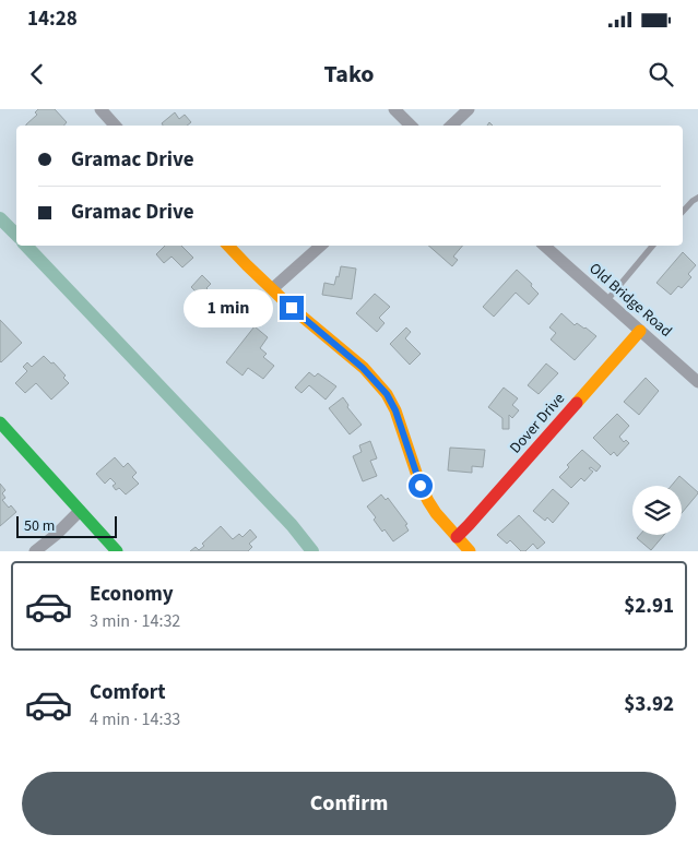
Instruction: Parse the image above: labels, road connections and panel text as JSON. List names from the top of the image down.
{
  "streets": {
    "street": ["Old Bridge Road", "Dover Drive"]
  },
  "crossings": [
    ["Old Bridge Road", "Dover Drive"]
  ],
  "scale_bar": "50 m",
  "page": {
    "status": "14:28",
    "header": "Tako",
    "banner": ["Gramac Drive", "Gramac Drive"],
    "bubble": "1 min",
    "scale": "50 m",
    "list": [
      {
        "name": "Economy",
        "note": "3 min · 14:32",
        "value": "$2.91"
      },
      {
        "name": "Comfort",
        "note": "4 min · 14:33",
        "value": "$3.92"
      }
    ],
    "buttons": "Confirm"
  }
}
